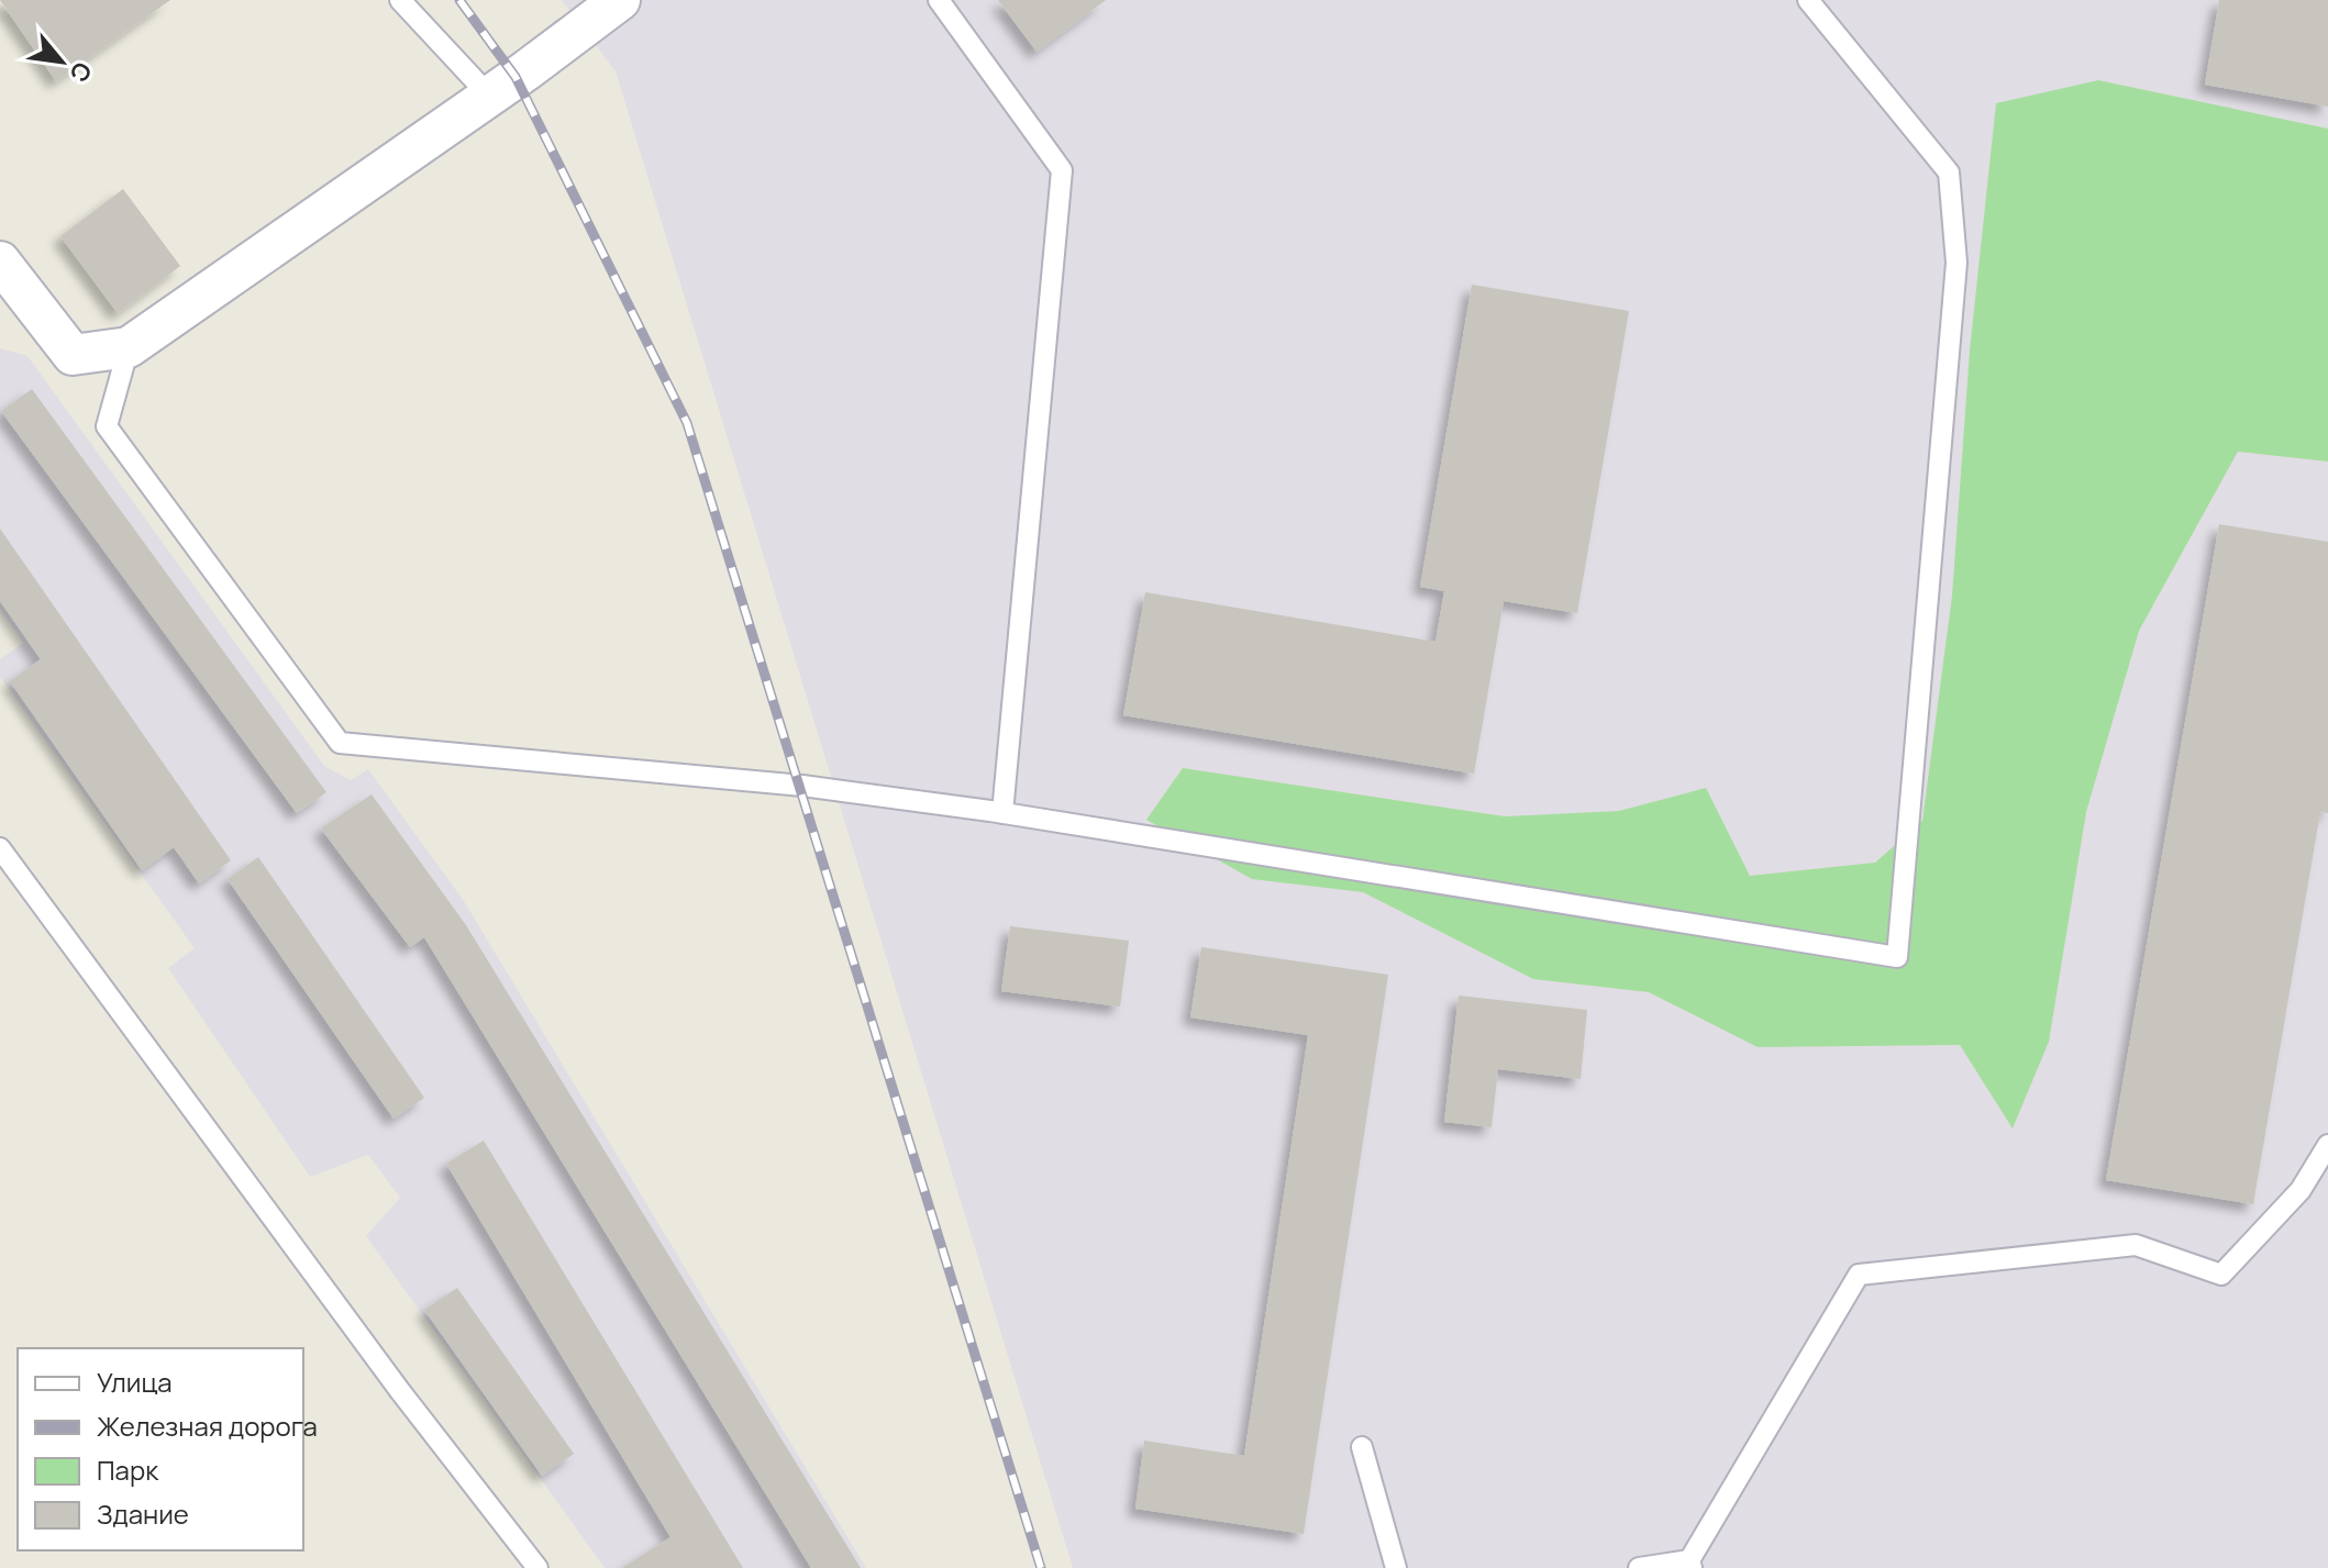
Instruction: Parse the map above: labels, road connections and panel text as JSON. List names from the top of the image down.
{
  "legend": [
    "Улица",
    "Железная дорога",
    "Парк",
    "Здание"
  ],
  "north": "bottom right"
}
